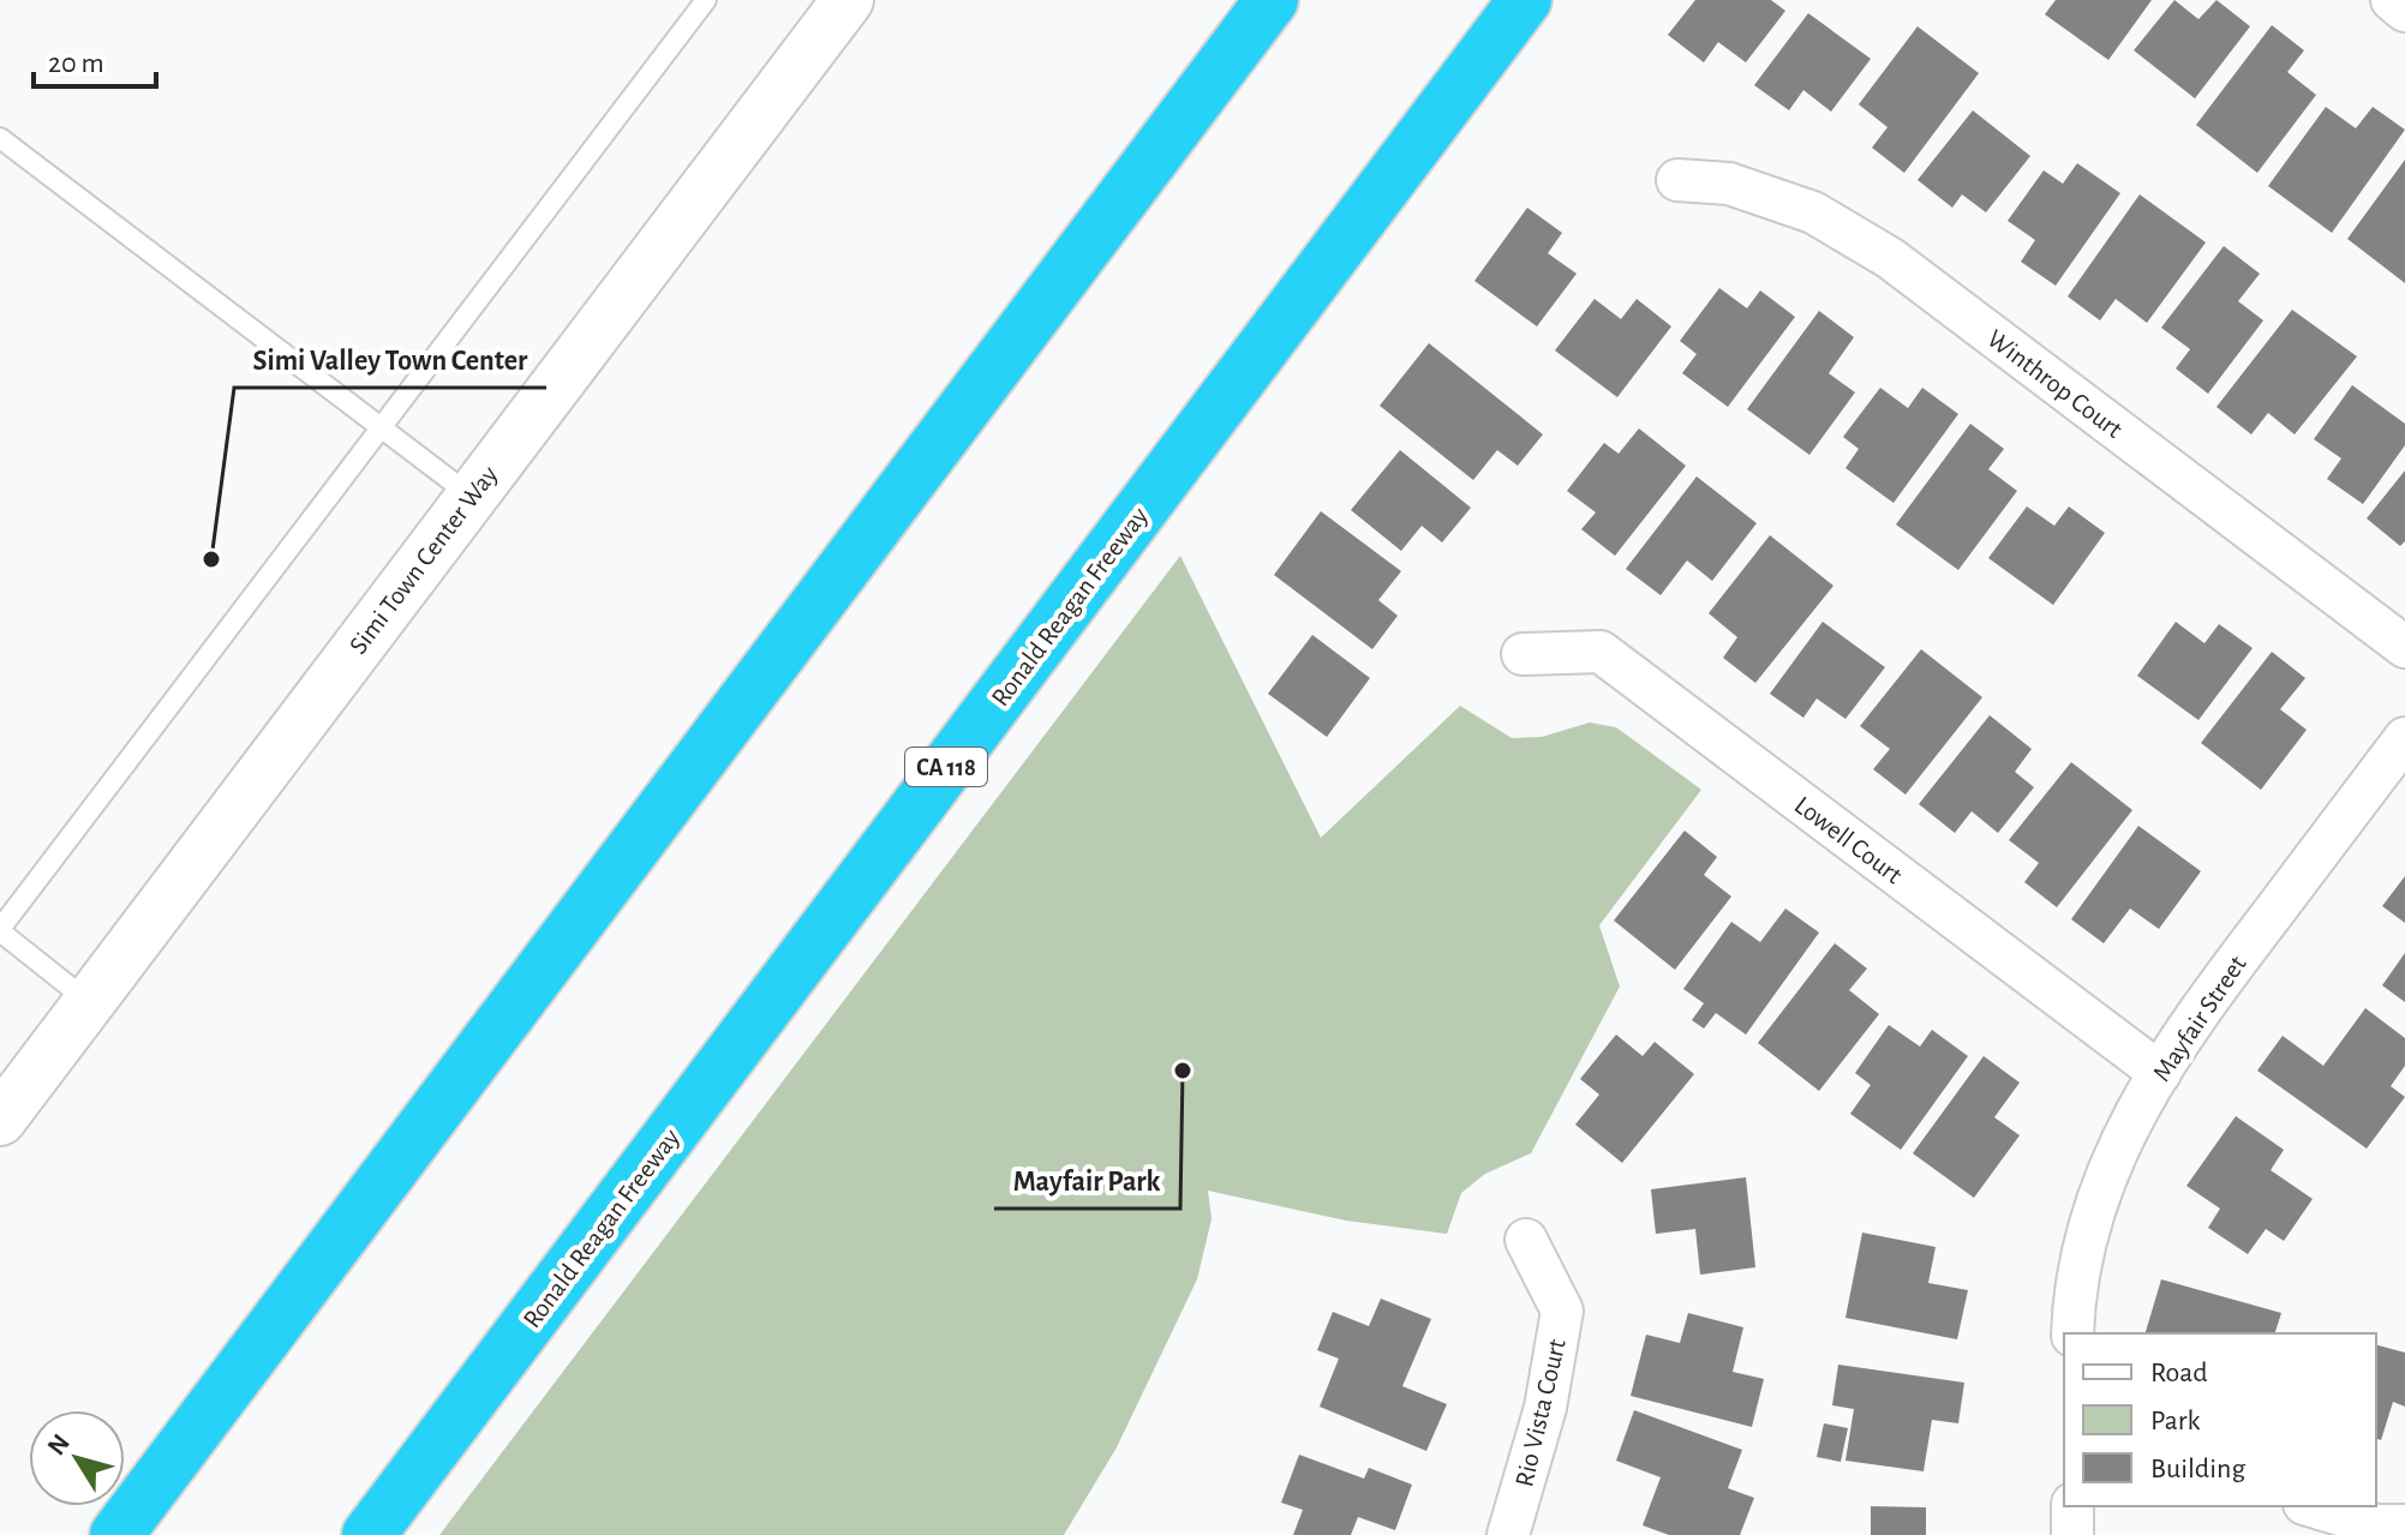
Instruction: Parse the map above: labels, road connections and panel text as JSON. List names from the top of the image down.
{
  "streets": {
    "highway": ["Ronald Reagan Freeway", "CA 118"],
    "street": [
      "Winthrop Court",
      "Simi Town Center Way",
      "Lowell Court",
      "Mayfair Street",
      "Rio Vista Court"
    ]
  },
  "crossings": [
    ["Lowell Court", "Mayfair Street"]
  ],
  "places": ["Simi Valley Town Center", "Mayfair Park"],
  "legend": ["Road", "Park", "Building"],
  "scale_bar": "20 m",
  "north": "top left"
}
